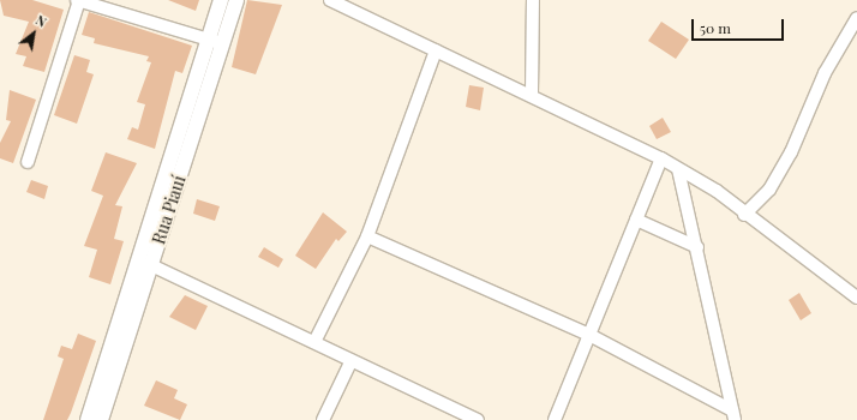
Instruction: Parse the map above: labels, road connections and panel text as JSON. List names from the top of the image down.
{
  "streets": {
    "main road": ["Rua Piauí"]
  },
  "scale_bar": "50 m",
  "north": "top right"
}
